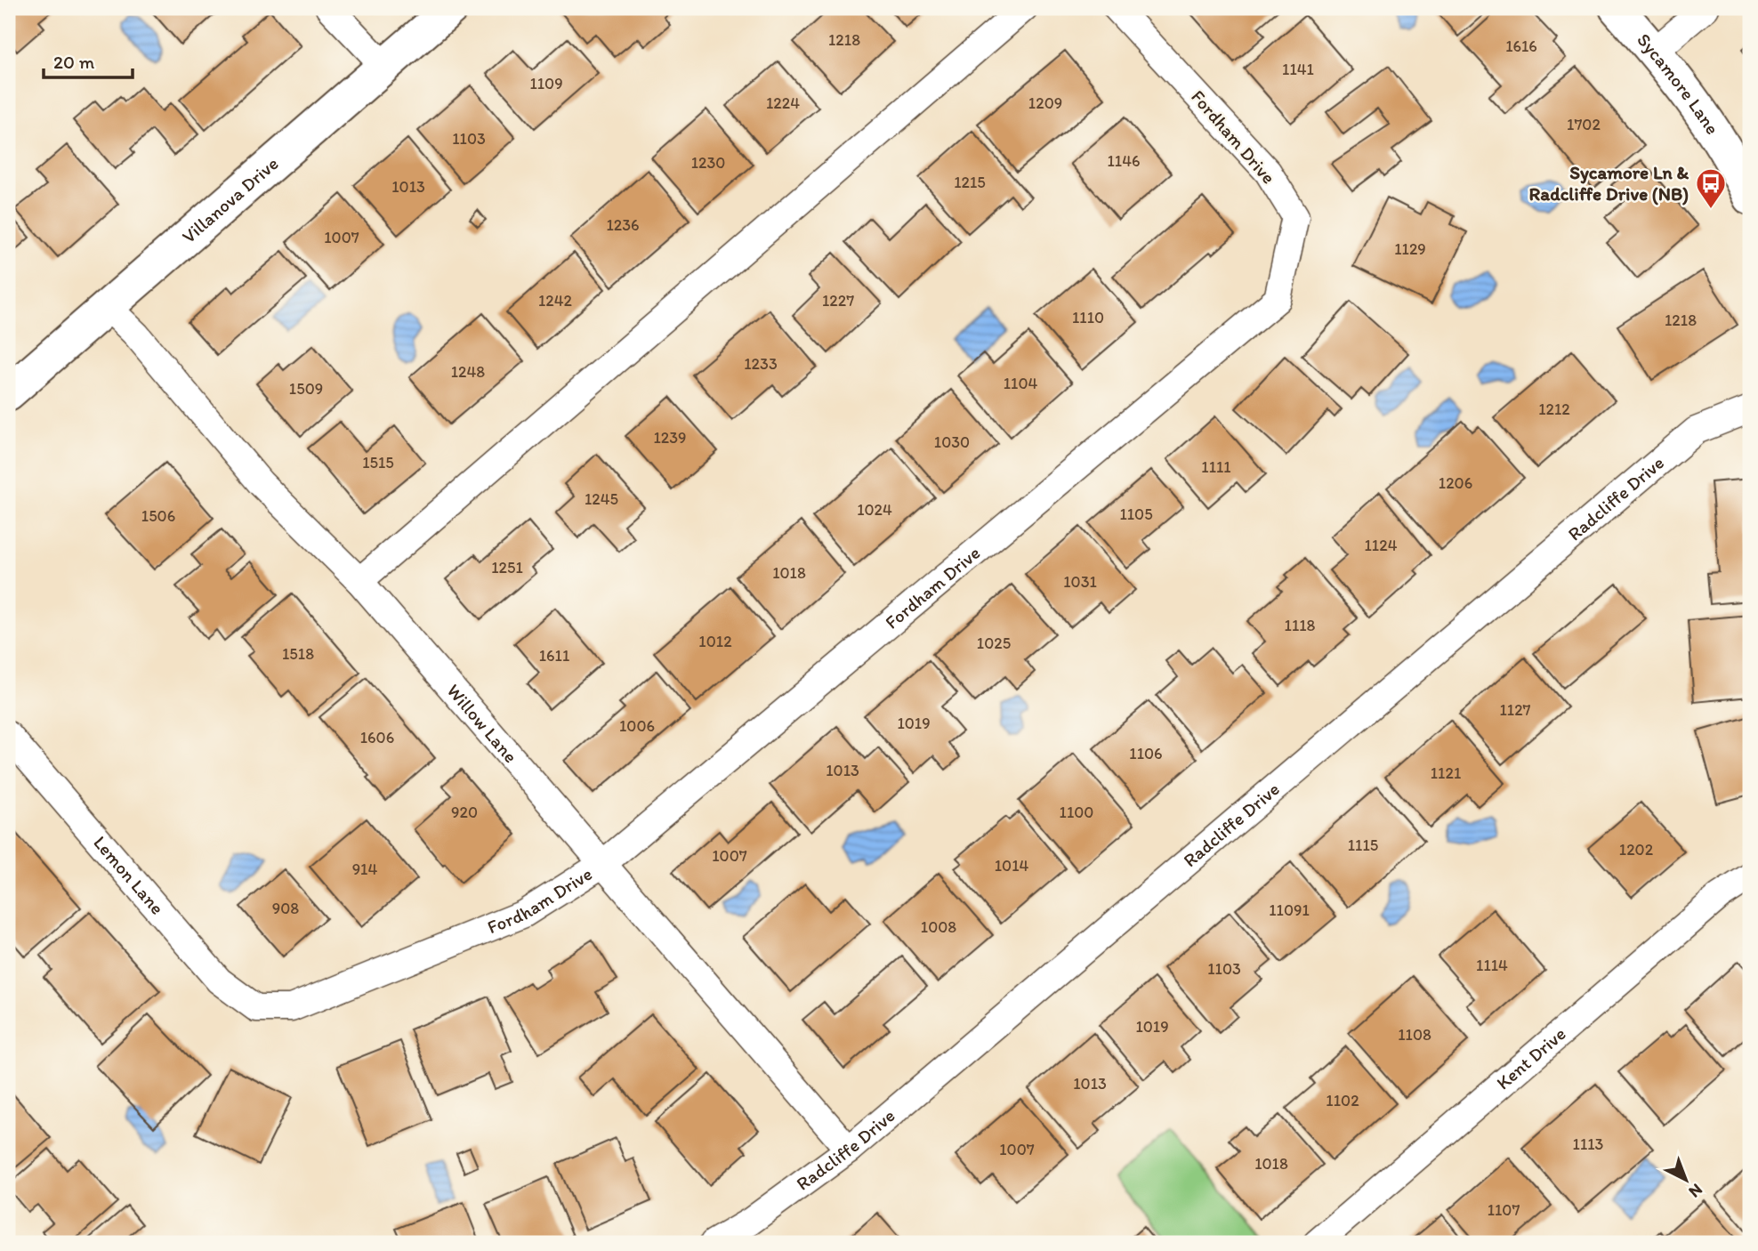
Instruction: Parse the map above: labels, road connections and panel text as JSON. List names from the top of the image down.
{
  "streets": {
    "street": [
      "Sycamore Lane",
      "Fordham Drive",
      "Villanova Drive",
      "Radcliffe Drive",
      "Willow Lane",
      "Lemon Lane",
      "Kent Drive"
    ]
  },
  "crossings": [
    ["Fordham Drive", "Willow Lane"],
    ["Fordham Drive", "Lemon Lane"],
    ["Villanova Drive", "Willow Lane"],
    ["Radcliffe Drive", "Willow Lane"]
  ],
  "places": {
    "bus stop": ["Sycamore Ln & Radcliffe Drive (NB)"]
  },
  "house_numbers": [
    "1218",
    "1616",
    "1141",
    "1109",
    "1224",
    "1209",
    "1702",
    "1103",
    "1146",
    "1230",
    "1215",
    "1013",
    "1236",
    "1007",
    "1129",
    "1242",
    "1227",
    "1110",
    "1218",
    "1233",
    "1248",
    "1104",
    "1509",
    "1212",
    "1239",
    "1030",
    "1515",
    "1111",
    "1206",
    "1245",
    "1024",
    "1105",
    "1506",
    "1124",
    "1251",
    "1018",
    "1031",
    "1118",
    "1012",
    "1025",
    "1518",
    "1611",
    "1127",
    "1019",
    "1006",
    "1606",
    "1106",
    "1013",
    "1121",
    "920",
    "1100",
    "1115",
    "1202",
    "1007",
    "1014",
    "914",
    "908",
    "11091",
    "1008",
    "1114",
    "1103",
    "1019",
    "1108",
    "1013",
    "1102",
    "1113",
    "1007",
    "1018",
    "1107"
  ],
  "scale_bar": "20 m",
  "north": "bottom right"
}
